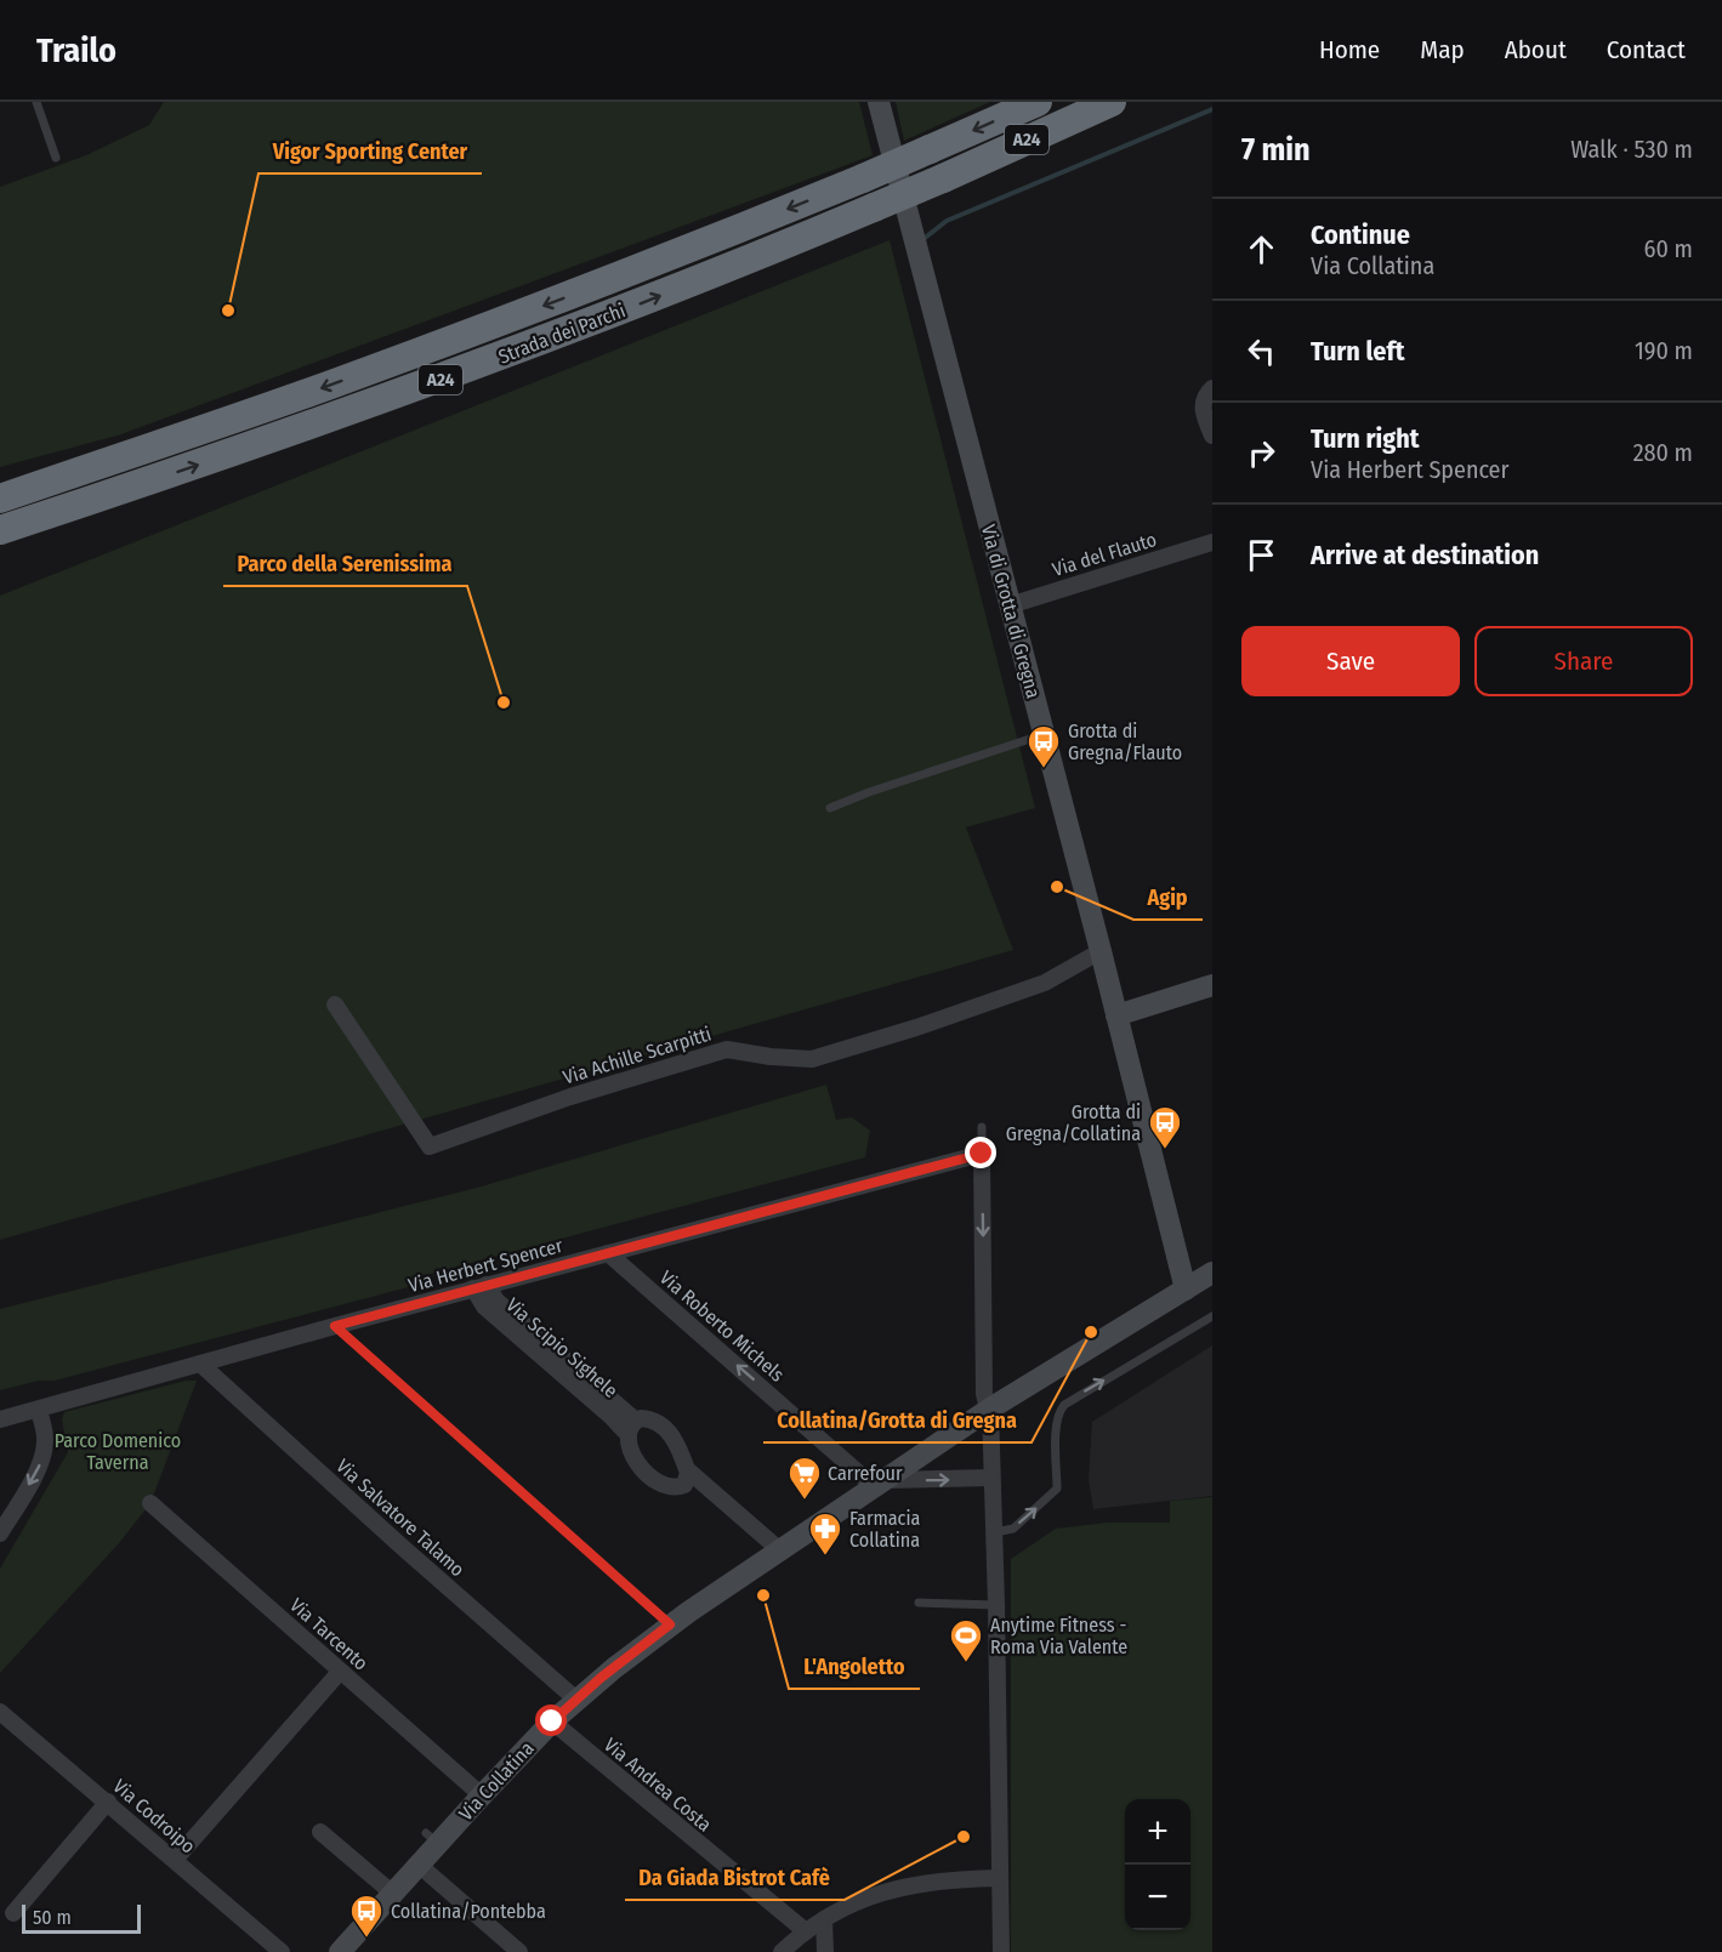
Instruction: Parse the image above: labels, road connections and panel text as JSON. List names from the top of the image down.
{
  "streets": {
    "highway": ["A24", "Strada dei Parchi"],
    "street": [
      "Via del Flauto",
      "Via di Grotta di Gregna",
      "Via Achille Scarpitti",
      "Via Herbert Spencer",
      "Via Roberto Michels",
      "Via Scipio Sighele",
      "Via Salvatore Talamo",
      "Via Tarcento",
      "Via Collatina",
      "Via Andrea Costa",
      "Via Codroipo"
    ]
  },
  "crossings": [
    ["Via del Flauto", "Via di Grotta di Gregna"],
    ["Via di Grotta di Gregna", "Via Achille Scarpitti"],
    ["Via di Grotta di Gregna", "Via Collatina"],
    ["Via Herbert Spencer", "Via Roberto Michels"],
    ["Via Herbert Spencer", "Via Scipio Sighele"],
    ["Via Herbert Spencer", "Via Salvatore Talamo"],
    ["Via Roberto Michels", "Via Collatina"],
    ["Via Scipio Sighele", "Via Collatina"],
    ["Via Salvatore Talamo", "Via Collatina"],
    ["Via Tarcento", "Via Collatina"],
    ["Via Collatina", "Via Andrea Costa"]
  ],
  "one_way": ["Via Roberto Michels"],
  "parks": ["Parco Domenico Taverna"],
  "places": {
    "other": [
      "Vigor Sporting Center",
      "Parco della Serenissima",
      "Agip",
      "Collatina/Grotta di Gregna",
      "L'Angoletto",
      "Da Giada Bistrot Cafè"
    ],
    "bus stop": ["Grotta di Gregna/Flauto", "Grotta di Gregna/Collatina", "Collatina/Pontebba"],
    "supermarket": ["Carrefour"],
    "pharmacy": ["Farmacia Collatina"],
    "sports": ["Anytime Fitness - Roma Via Valente"]
  },
  "scale_bar": "50 m",
  "page": {
    "header": "Trailo",
    "nav": [
      "Home",
      "Map",
      "About",
      "Contact"
    ],
    "heading": ["7 min", "Walk · 530 m"],
    "list": [
      ["Continue", "Via Collatina", "60 m"],
      ["Turn left", "190 m"],
      ["Turn right", "Via Herbert Spencer", "280 m"],
      "Arrive at destination"
    ],
    "buttons": ["Save", "Share"],
    "map_buttons": ["+", "−"],
    "scale": "50 m"
  }
}
